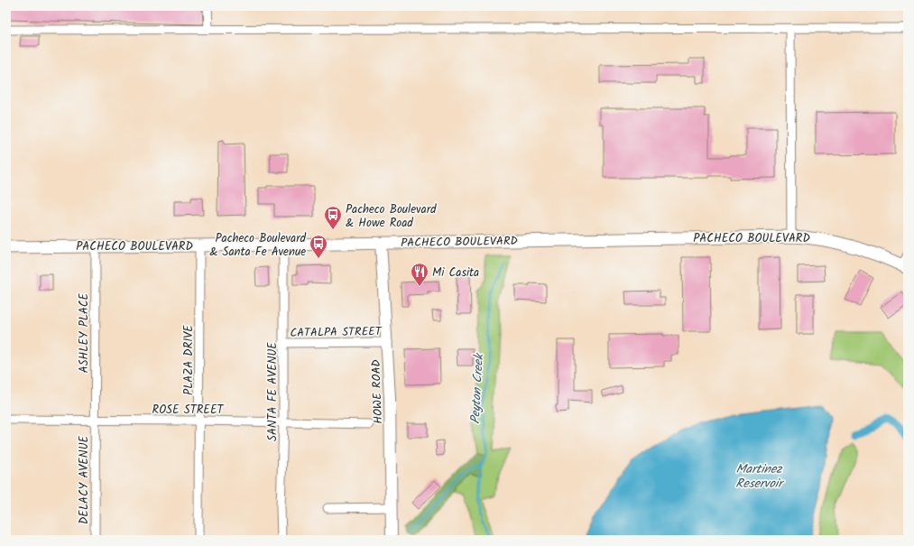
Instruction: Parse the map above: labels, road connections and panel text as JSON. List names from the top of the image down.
{
  "streets": {
    "main road": ["PACHECO BOULEVARD"],
    "street": [
      "CATALPA STREET",
      "ASHLEY PLACE",
      "PLAZA DRIVE",
      "SANTA FE AVENUE",
      "HOWE ROAD",
      "ROSE STREET",
      "DELACY AVENUE"
    ]
  },
  "crossings": [
    ["PACHECO BOULEVARD", "ASHLEY PLACE"],
    ["PACHECO BOULEVARD", "PLAZA DRIVE"],
    ["PACHECO BOULEVARD", "SANTA FE AVENUE"],
    ["PACHECO BOULEVARD", "HOWE ROAD"],
    ["CATALPA STREET", "SANTA FE AVENUE"],
    ["CATALPA STREET", "HOWE ROAD"],
    ["ASHLEY PLACE", "ROSE STREET"],
    ["ASHLEY PLACE", "DELACY AVENUE"],
    ["PLAZA DRIVE", "ROSE STREET"],
    ["SANTA FE AVENUE", "ROSE STREET"],
    ["ROSE STREET", "DELACY AVENUE"]
  ],
  "water": ["Peyton Creek", "Martinez Reservoir"],
  "places": {
    "bus stop": ["Pacheco Boulevard & Howe Road", "Pacheco Boulevard & Santa Fe Avenue"],
    "restaurant": ["Mi Casita"]
  }
}
